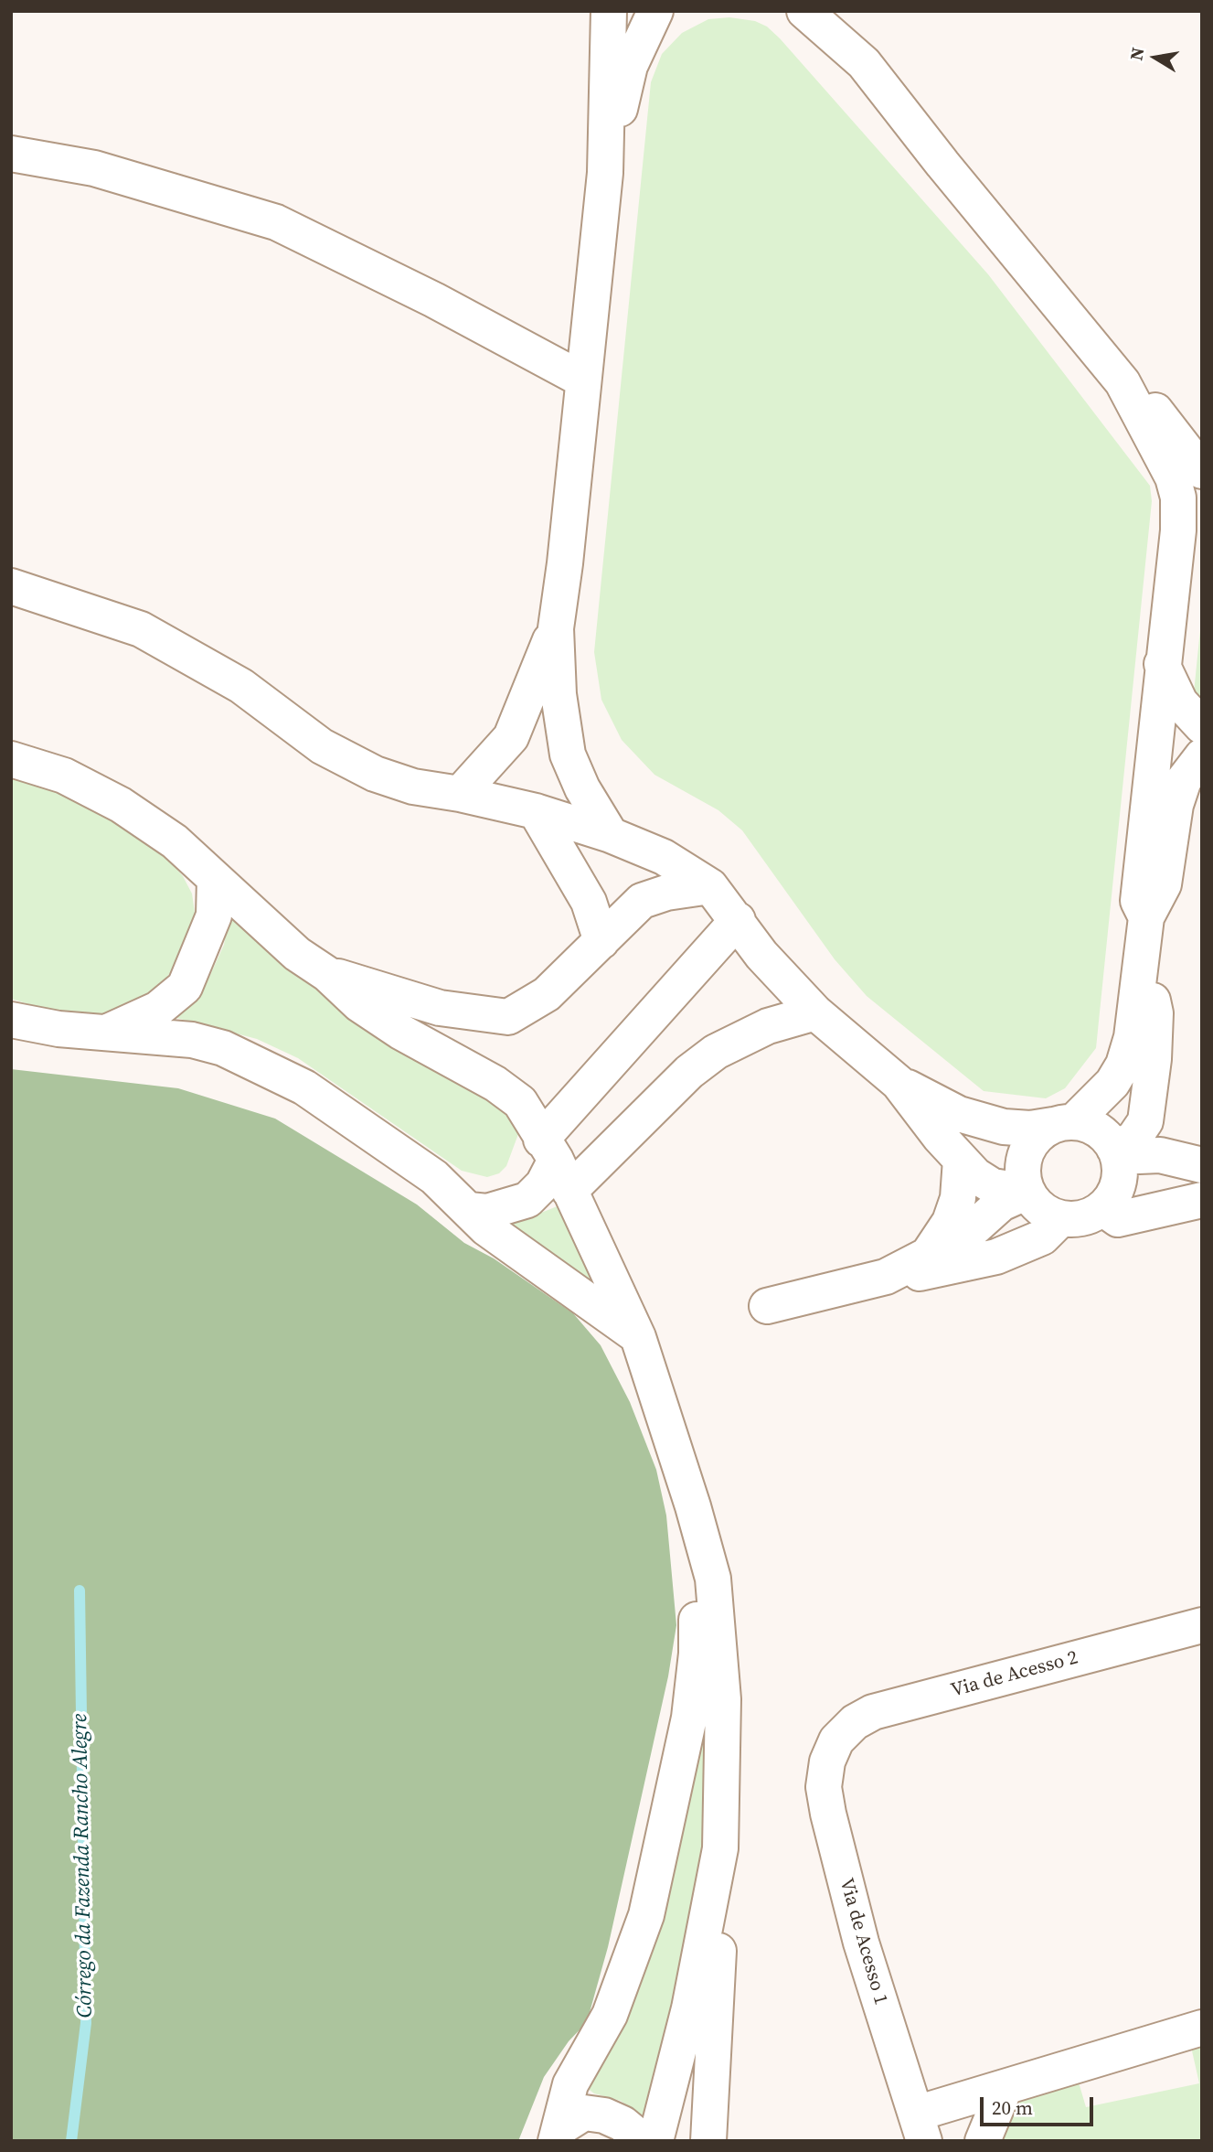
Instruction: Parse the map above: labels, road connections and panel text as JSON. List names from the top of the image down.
{
  "streets": {
    "street": ["Via de Acesso 2", "Via de Acesso 1"]
  },
  "crossings": [
    ["Via de Acesso 2", "Via de Acesso 1"]
  ],
  "water": ["Córrego da Fazenda Rancho Alegre"],
  "scale_bar": "20 m",
  "north": "left"
}
